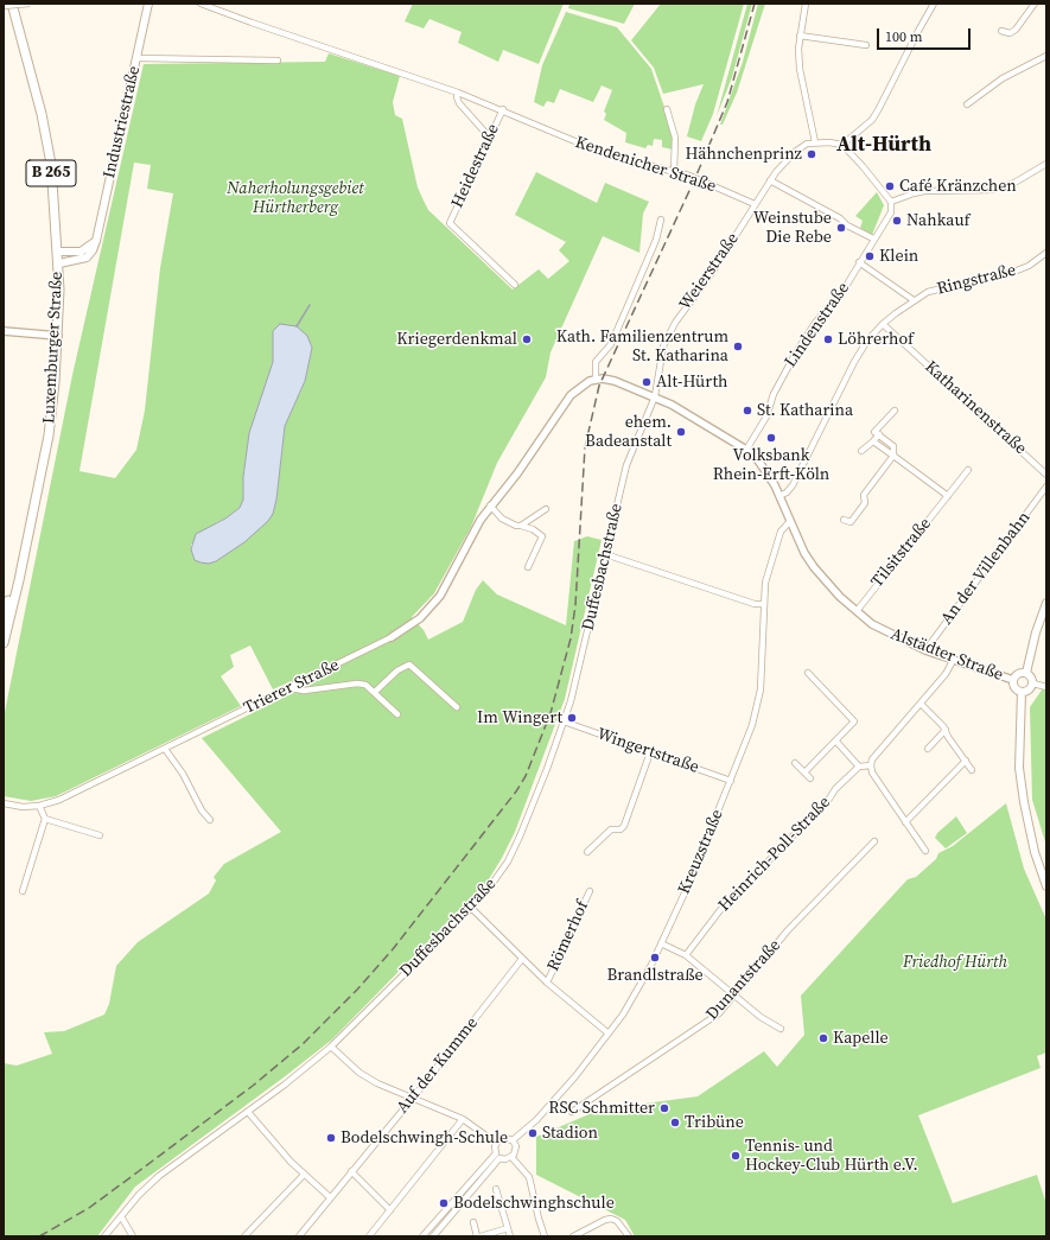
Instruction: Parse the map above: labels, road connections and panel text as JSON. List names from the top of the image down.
{
  "streets": {
    "main road": ["Industriestraße", "B 265", "Luxemburger Straße"],
    "street": [
      "Kendenicher Straße",
      "Heidestraße",
      "Weierstraße",
      "Ringstraße",
      "Lindenstraße",
      "Katharinenstraße",
      "Tilsitstraße",
      "Duffesbachstraße",
      "An der Villenbahn",
      "Alstädter Straße",
      "Trierer Straße",
      "Wingertstraße",
      "Kreuzstraße",
      "Heinrich-Poll-Straße",
      "Römerhof",
      "Dunantstraße",
      "Auf der Kumme"
    ]
  },
  "crossings": [
    ["Industriestraße", "Luxemburger Straße"],
    ["Kendenicher Straße", "Heidestraße"],
    ["Kendenicher Straße", "Weierstraße"],
    ["Weierstraße", "Duffesbachstraße"],
    ["Weierstraße", "Alstädter Straße"],
    ["Ringstraße", "Katharinenstraße"],
    ["Ringstraße", "Alstädter Straße"],
    ["Lindenstraße", "Alstädter Straße"],
    ["Tilsitstraße", "Alstädter Straße"],
    ["Duffesbachstraße", "Alstädter Straße"],
    ["Duffesbachstraße", "Wingertstraße"],
    ["An der Villenbahn", "Alstädter Straße"],
    ["Alstädter Straße", "Kreuzstraße"],
    ["Wingertstraße", "Kreuzstraße"]
  ],
  "districts": ["Alt-Hürth"],
  "parks": ["Naherholungsgebiet Hürtherberg", "Friedhof Hürth"],
  "places": [
    "Hähnchenprinz",
    "Café Kränzchen",
    "Nahkauf",
    "Weinstube Die Rebe",
    "Klein",
    "Kriegerdenkmal",
    "Löhrerhof",
    "Kath. Familienzentrum St. Katharina",
    "Alt-Hürth",
    "St. Katharina",
    "ehem. Badeanstalt",
    "Volksbank Rhein-Erft-Köln",
    "Im Wingert",
    "Brandlstraße",
    "Kapelle",
    "RSC Schmitter",
    "Tribüne",
    "Stadion",
    "Bodelschwingh-Schule",
    "Tennis- und Hockey-Club Hürth e.V.",
    "Bodelschwinghschule"
  ],
  "scale_bar": "100 m"
}
